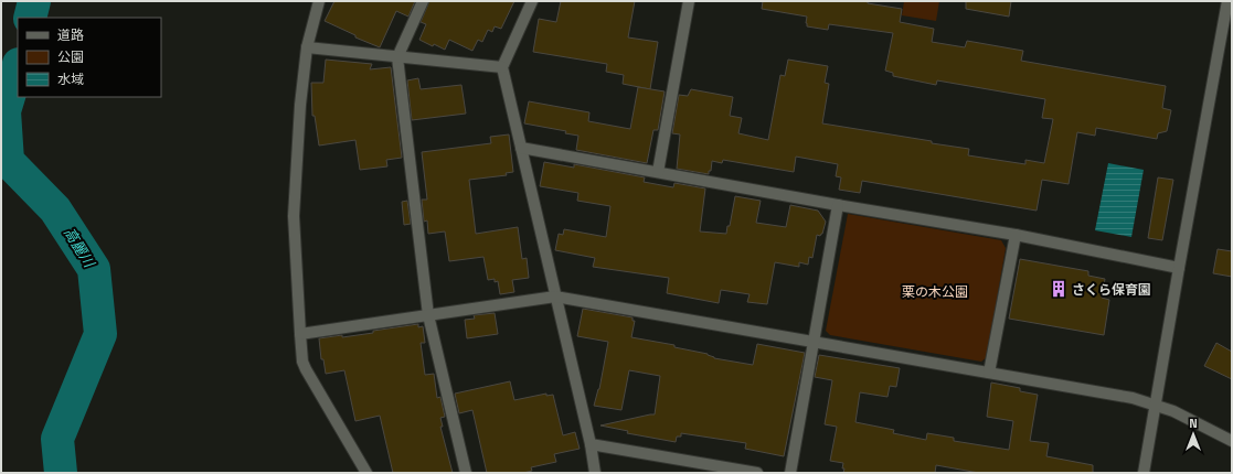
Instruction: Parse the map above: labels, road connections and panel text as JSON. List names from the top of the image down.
{
  "water": ["高麗川"],
  "parks": ["栗の木公園"],
  "places": {
    "building": ["さくら保育園"]
  },
  "legend": ["道路", "公園", "水域"],
  "north": "top"
}
